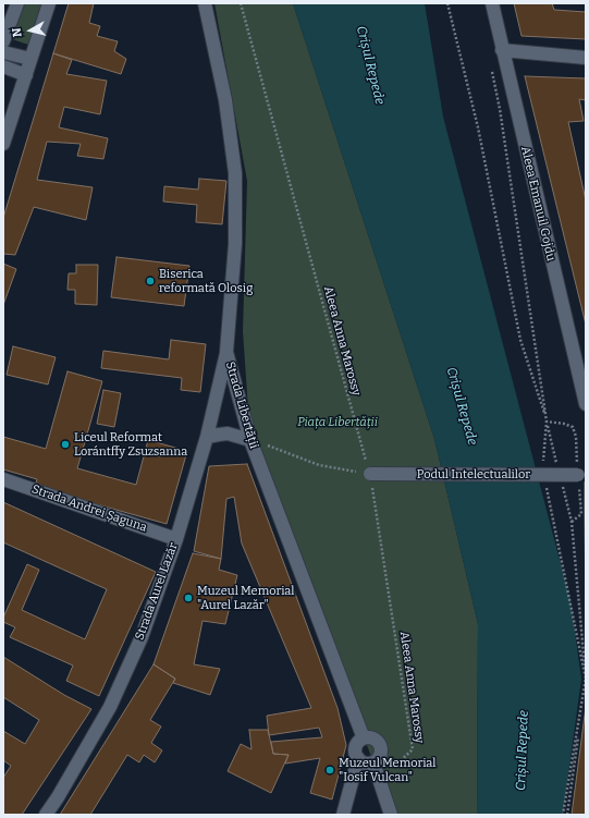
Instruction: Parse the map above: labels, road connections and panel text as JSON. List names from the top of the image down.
{
  "streets": {
    "street": [
      "Aleea Emanuil Gojdu",
      "Strada Libertății",
      "Podul Intelectualilor",
      "Strada Andrei Șaguna",
      "Strada Aurel Lazăr"
    ],
    "path": ["Aleea Anna Marossy"]
  },
  "crossings": [
    ["Aleea Anna Marossy", "Strada Libertății"],
    ["Aleea Anna Marossy", "Podul Intelectualilor"],
    ["Strada Libertății", "Strada Aurel Lazăr"],
    ["Strada Andrei Șaguna", "Strada Aurel Lazăr"]
  ],
  "water": ["Crișul Repede"],
  "parks": ["Piața Libertății"],
  "places": [
    "Biserica reformată Olosig",
    "Liceul Reformat Lorántffy Zsuzsanna",
    "Muzeul Memorial \"Aurel Lazăr\"",
    "Muzeul Memorial \"Iosif Vulcan\""
  ],
  "north": "left"
}
